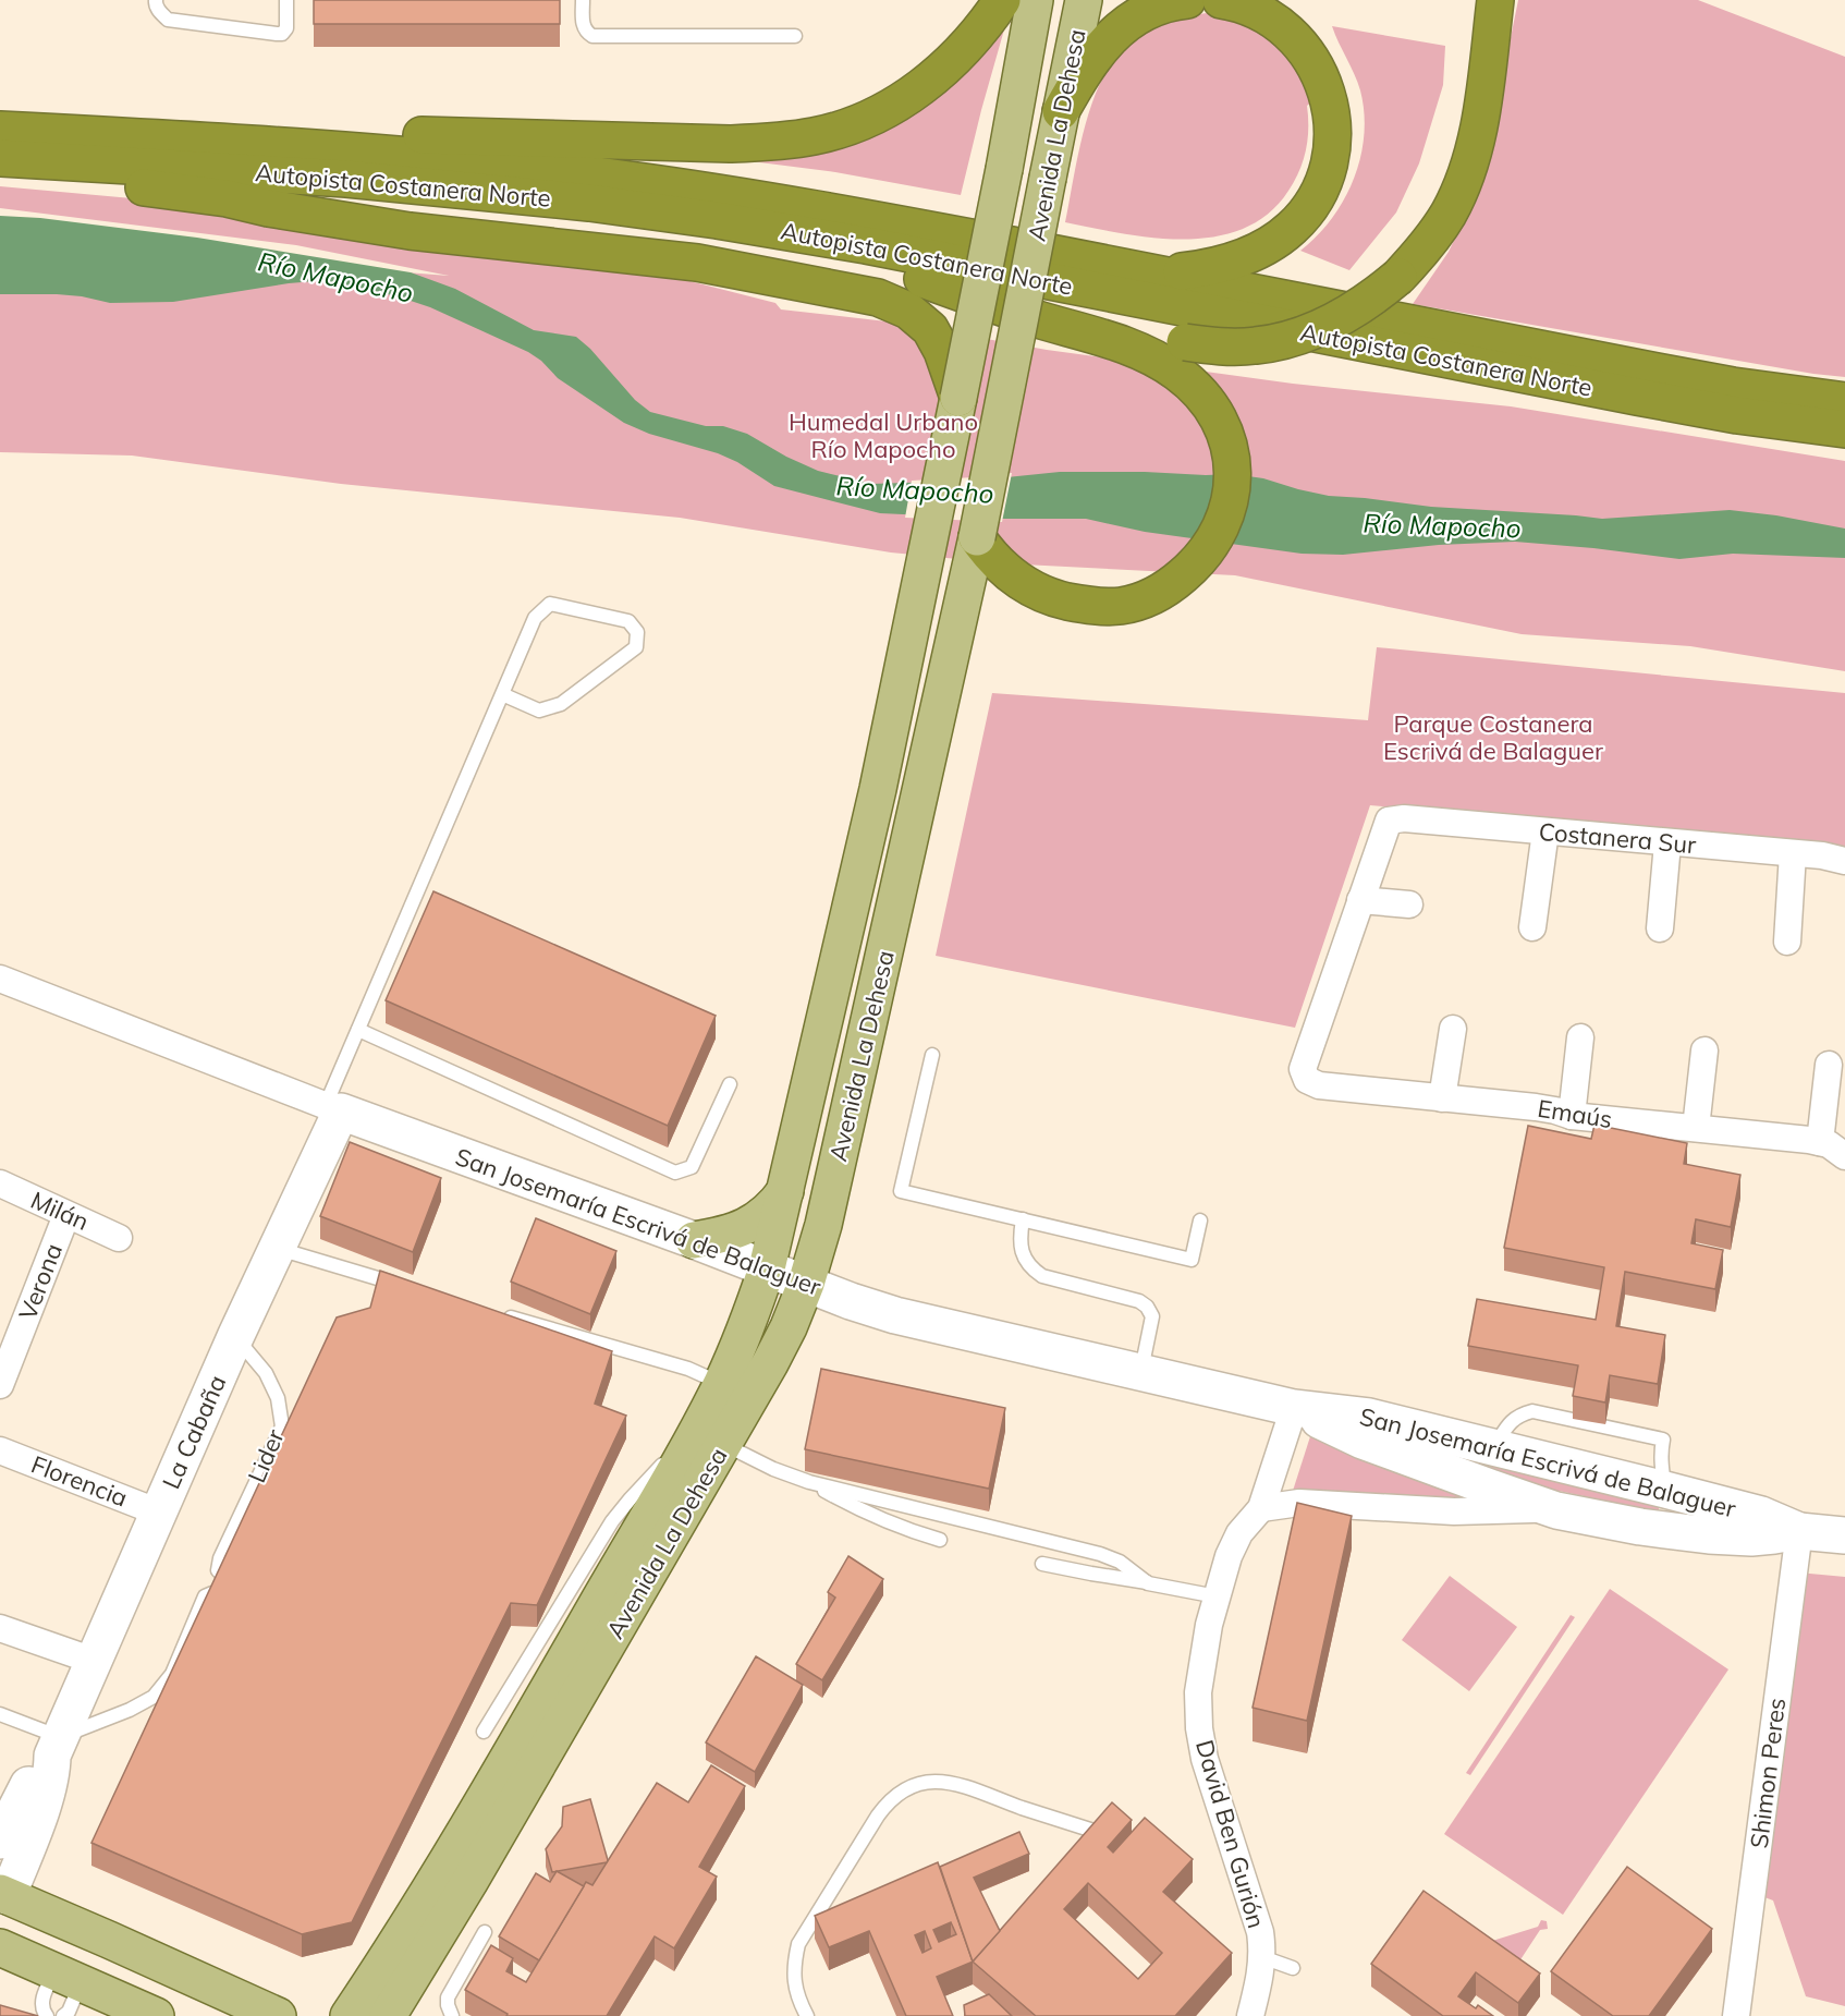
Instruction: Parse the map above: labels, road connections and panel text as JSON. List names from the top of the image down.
{
  "streets": {
    "highway": ["Autopista Costanera Norte"],
    "main road": ["Avenida La Dehesa"],
    "street": [
      "Costanera Sur",
      "Emaús",
      "Milán",
      "San Josemaría Escrivá de Balaguer",
      "Verona",
      "La Cabaña",
      "Florencia",
      "Shimon Peres",
      "David Ben Gurión"
    ],
    "lane": ["Lider"]
  },
  "crossings": [
    ["Avenida La Dehesa", "San Josemaría Escrivá de Balaguer"],
    ["Costanera Sur", "Emaús"],
    ["Milán", "Verona"],
    ["San Josemaría Escrivá de Balaguer", "La Cabaña"],
    ["San Josemaría Escrivá de Balaguer", "Shimon Peres"],
    ["San Josemaría Escrivá de Balaguer", "David Ben Gurión"],
    ["La Cabaña", "Lider"],
    ["La Cabaña", "Florencia"]
  ],
  "water": ["Río Mapocho"],
  "parks": ["Humedal Urbano Río Mapocho", "Parque Costanera Escrivá de Balaguer"]
}
